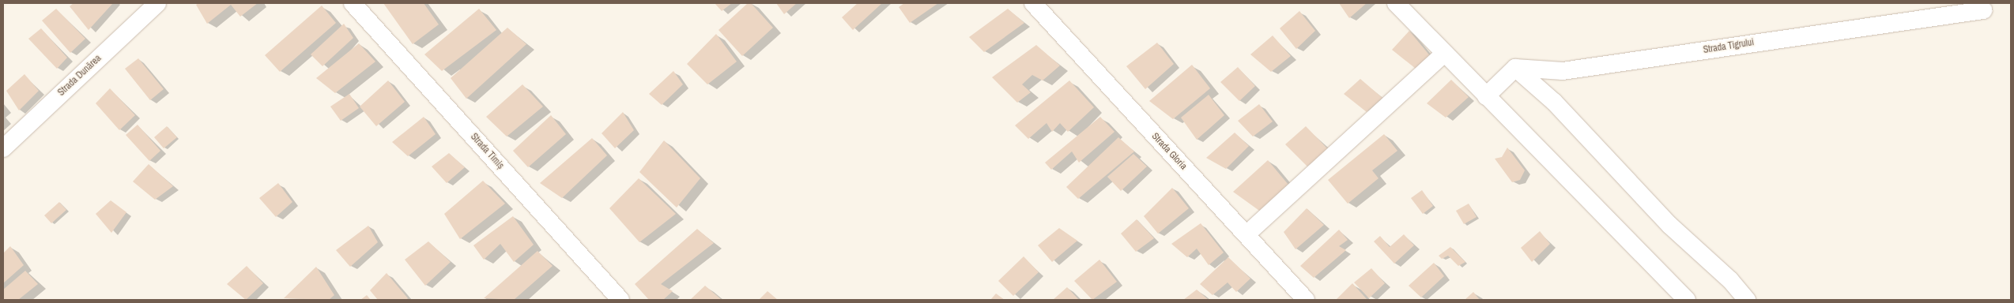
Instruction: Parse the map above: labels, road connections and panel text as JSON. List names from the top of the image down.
{
  "streets": {
    "street": [
      "Strada Tigrului",
      "Strada Dunărea",
      "Strada Timiș",
      "Strada Gloria"
    ]
  }
}
